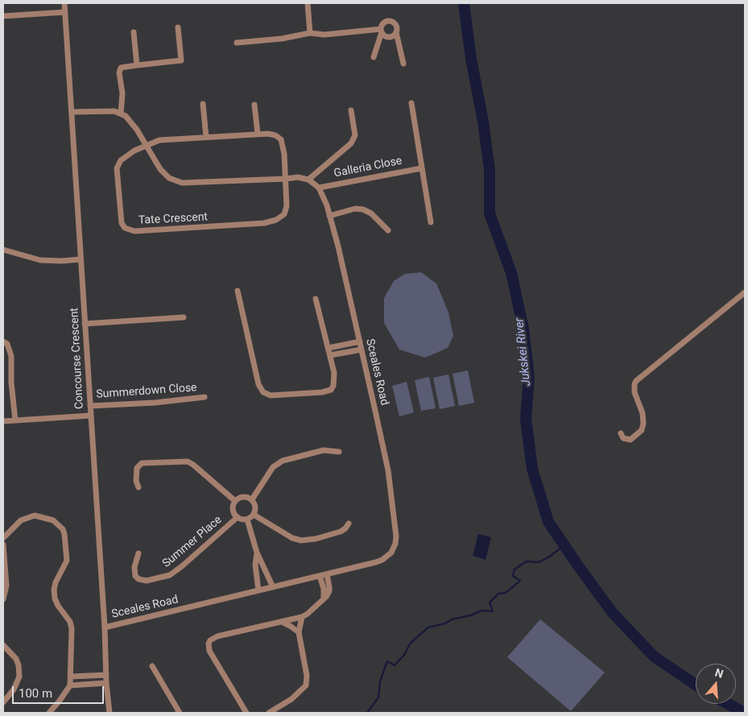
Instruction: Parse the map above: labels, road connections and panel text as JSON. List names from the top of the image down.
{
  "streets": {
    "street": [
      "Galleria Close",
      "Tate Crescent",
      "Concourse Crescent",
      "Sceales Road",
      "Summerdown Close",
      "Summer Place"
    ]
  },
  "crossings": [
    ["Galleria Close", "Sceales Road"],
    ["Concourse Crescent", "Sceales Road"],
    ["Concourse Crescent", "Summerdown Close"]
  ],
  "water": ["Jukskei River"],
  "scale_bar": "100 m",
  "north": "top"
}
